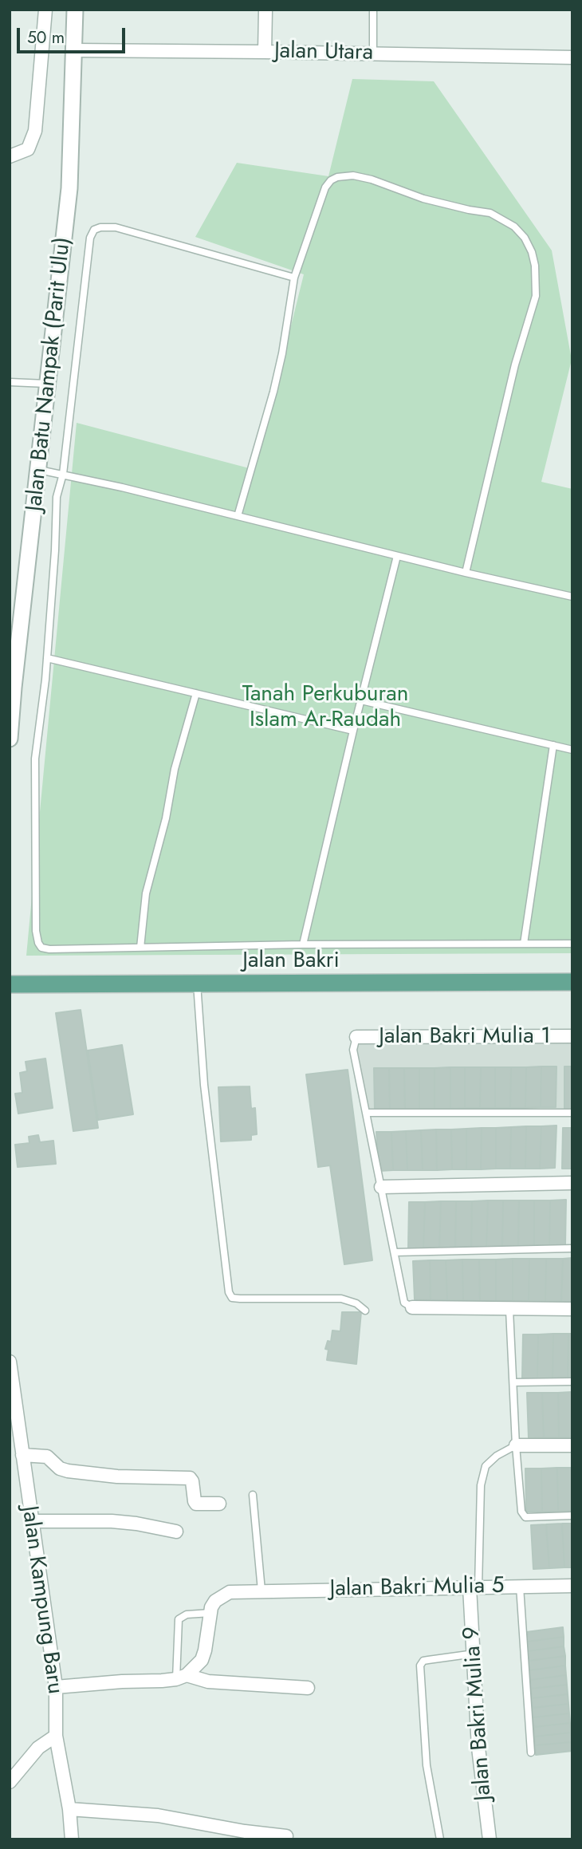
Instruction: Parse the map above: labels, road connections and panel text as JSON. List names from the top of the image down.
{
  "streets": {
    "main road": ["Jalan Bakri"],
    "street": [
      "Jalan Utara",
      "Jalan Batu Nampak (Parit Ulu)",
      "Jalan Bakri Mulia 1",
      "Jalan Bakri Mulia 5",
      "Jalan Kampung Baru",
      "Jalan Bakri Mulia 9"
    ]
  },
  "crossings": [
    ["Jalan Utara", "Jalan Batu Nampak (Parit Ulu)"],
    ["Jalan Bakri Mulia 5", "Jalan Bakri Mulia 9"]
  ],
  "parks": ["Tanah Perkuburan Islam Ar-Raudah"],
  "scale_bar": "50 m"
}
